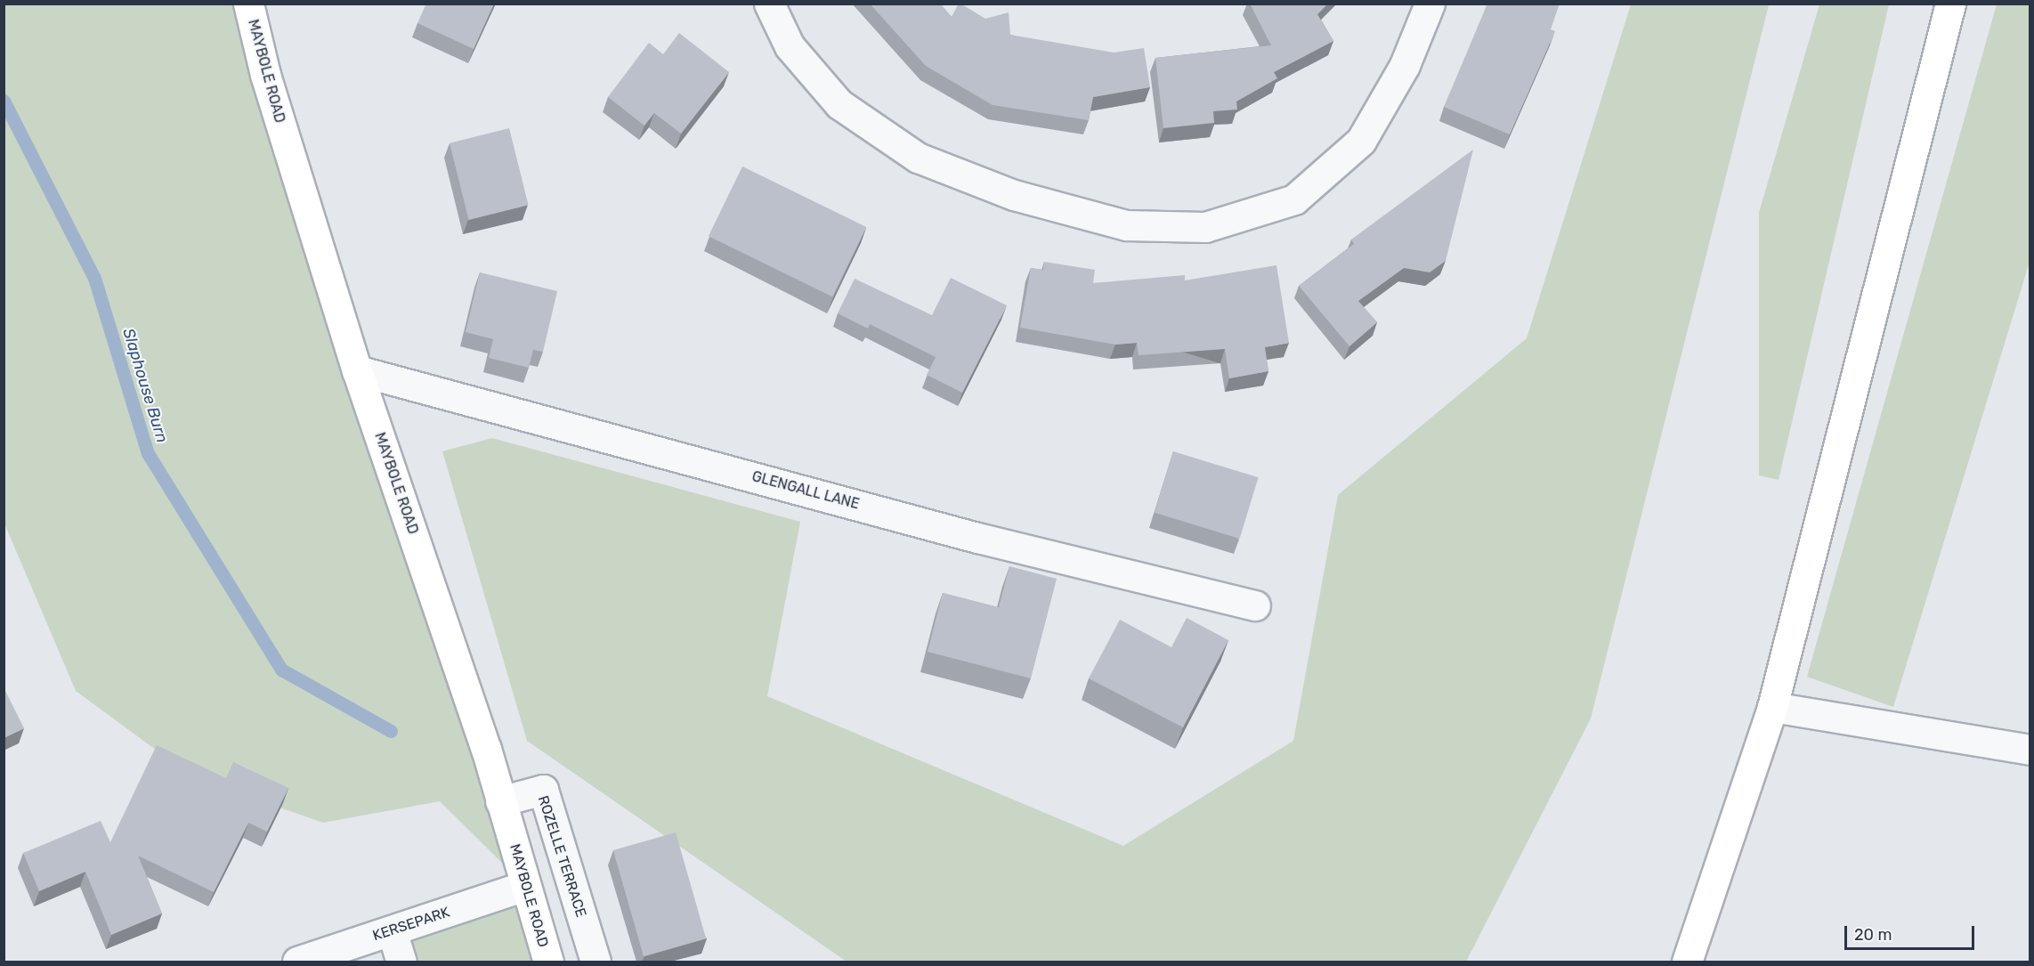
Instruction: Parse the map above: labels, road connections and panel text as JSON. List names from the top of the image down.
{
  "streets": {
    "main road": ["MAYBOLE ROAD"],
    "street": ["GLENGALL LANE", "ROZELLE TERRACE", "KERSEPARK"]
  },
  "crossings": [
    ["MAYBOLE ROAD", "GLENGALL LANE"],
    ["MAYBOLE ROAD", "ROZELLE TERRACE"],
    ["MAYBOLE ROAD", "KERSEPARK"]
  ],
  "water": ["Slaphouse Burn"],
  "scale_bar": "20 m"
}
